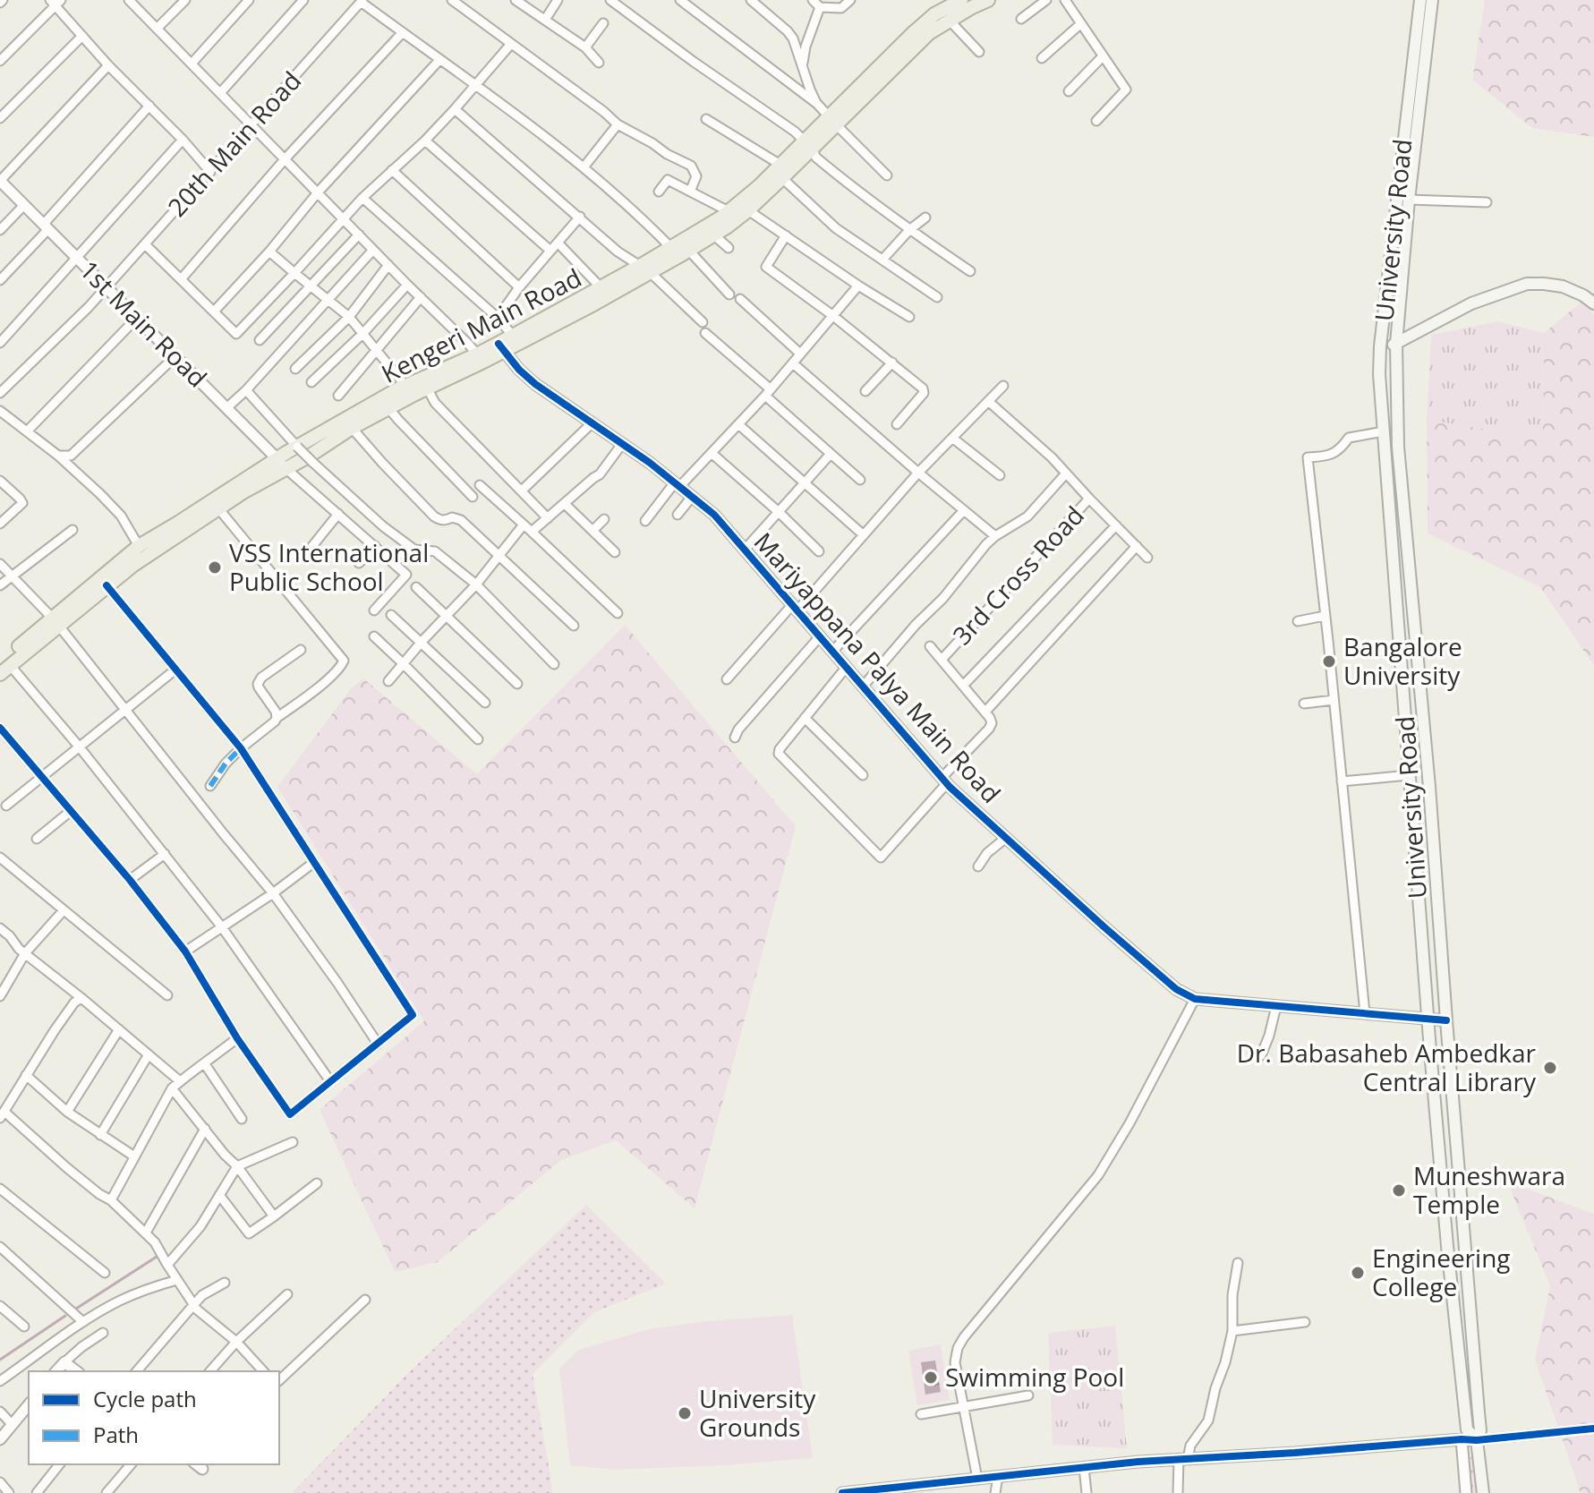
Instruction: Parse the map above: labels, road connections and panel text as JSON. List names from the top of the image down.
{
  "streets": {
    "main road": ["University Road", "Kengeri Main Road"],
    "street": [
      "20th Main Road",
      "1st Main Road",
      "3rd Cross Road",
      "Mariyappana Palya Main Road"
    ]
  },
  "crossings": [
    ["20th Main Road", "1st Main Road"],
    ["University Road", "Mariyappana Palya Main Road"],
    ["1st Main Road", "Kengeri Main Road"],
    ["Kengeri Main Road", "Mariyappana Palya Main Road"]
  ],
  "places": [
    "VSS International Public School",
    "Bangalore University",
    "Dr. Babasaheb Ambedkar Central Library",
    "Muneshwara Temple",
    "Engineering College",
    "Swimming Pool",
    "University Grounds"
  ],
  "legend": ["Cycle path", "Path"]
}
